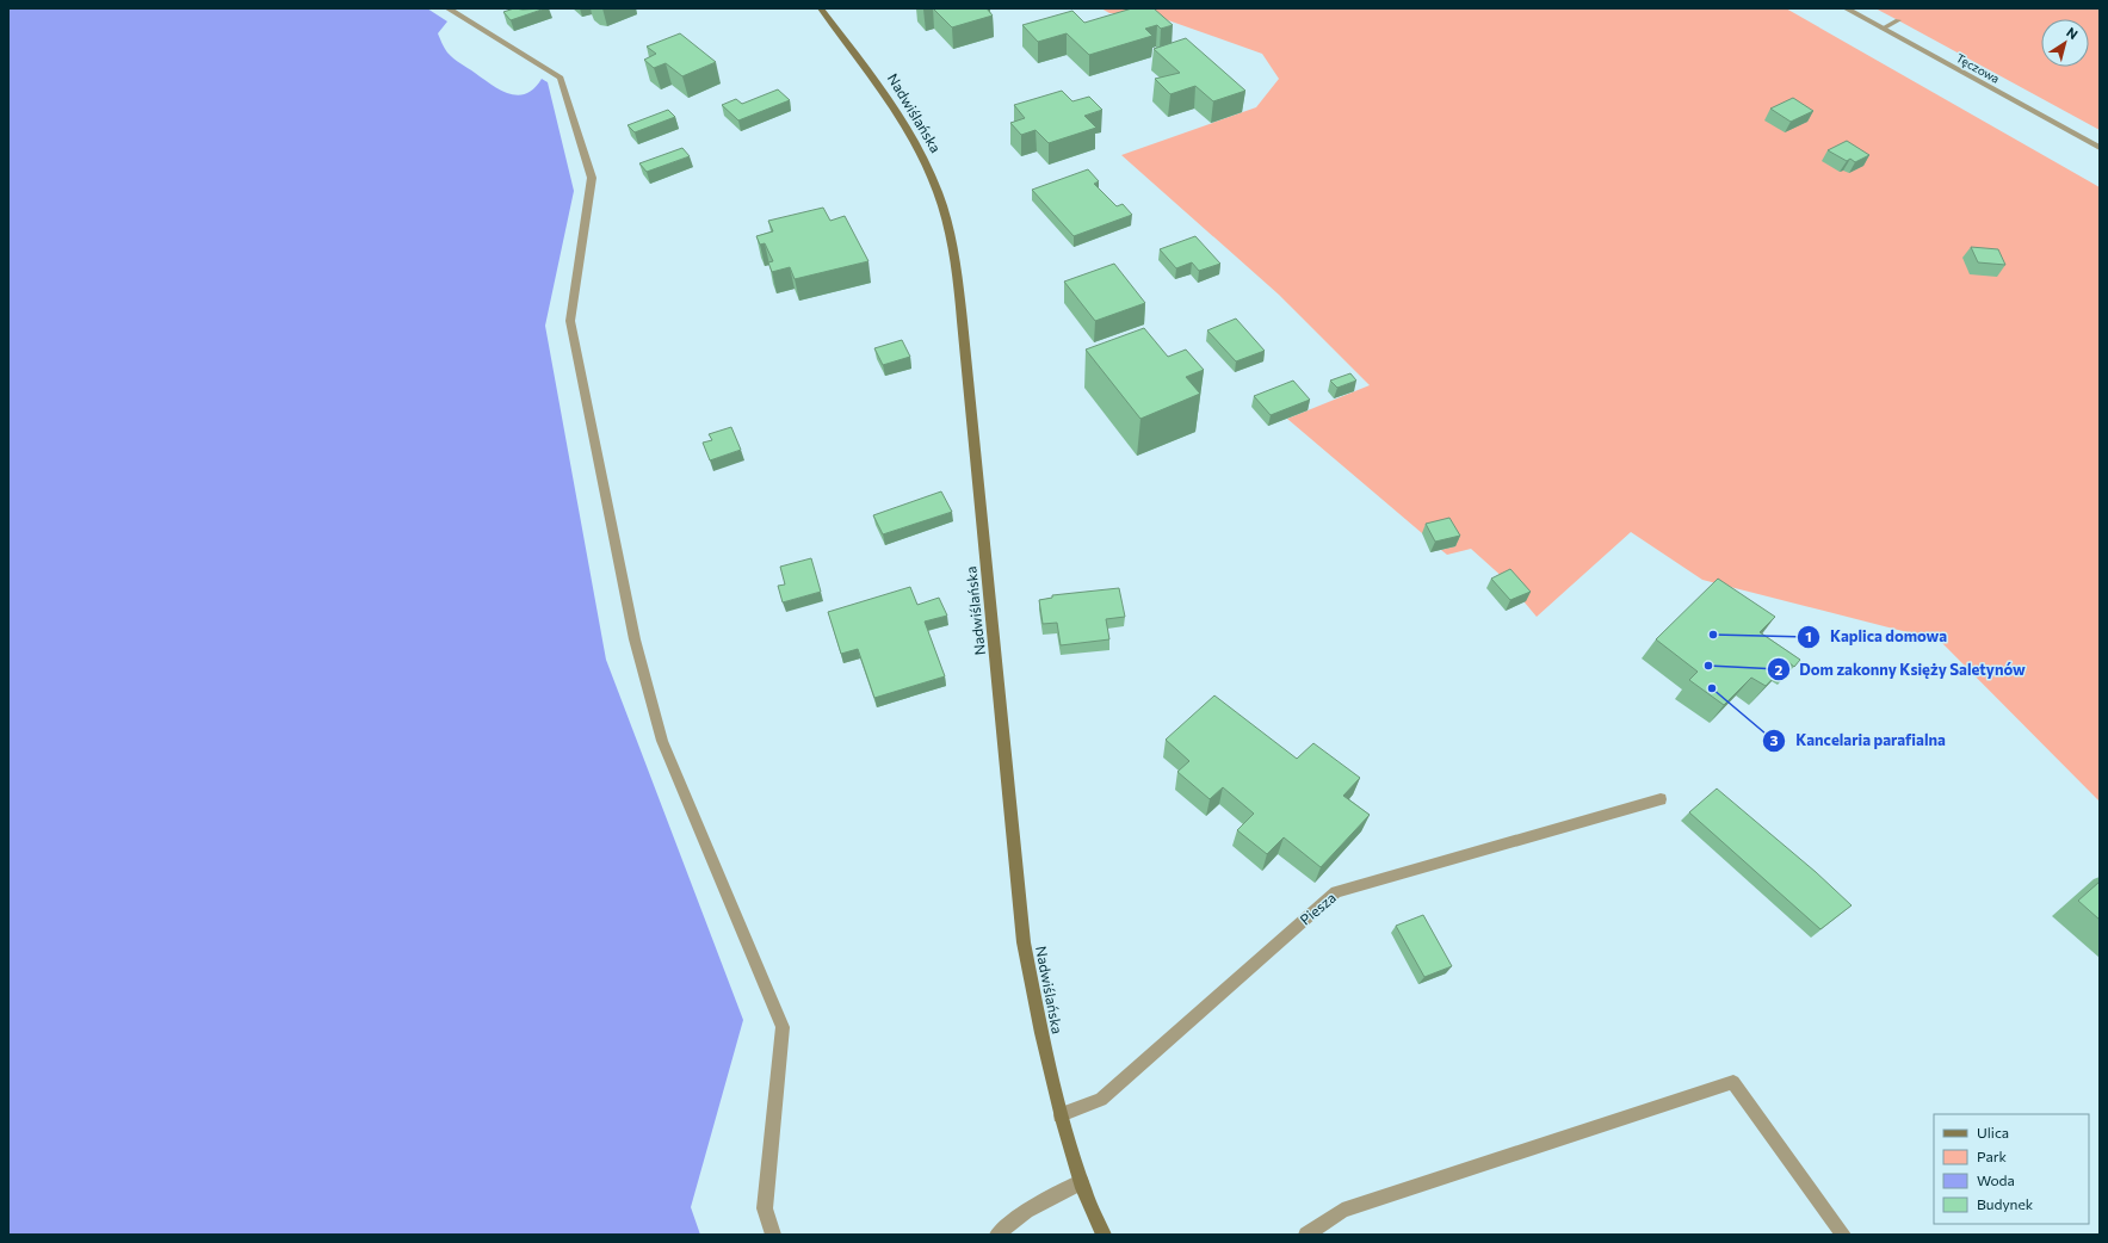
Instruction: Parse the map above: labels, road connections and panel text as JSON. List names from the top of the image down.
{
  "streets": {
    "street": ["Tęczowa", "Nadwiślańska", "Piesza"]
  },
  "crossings": [
    ["Nadwiślańska", "Piesza"]
  ],
  "places": ["Kaplica domowa", "Dom zakonny Księży Saletynów", "Kancelaria parafialna"],
  "legend": [
    "Ulica",
    "Park",
    "Woda",
    "Budynek"
  ],
  "north": "top right"
}
